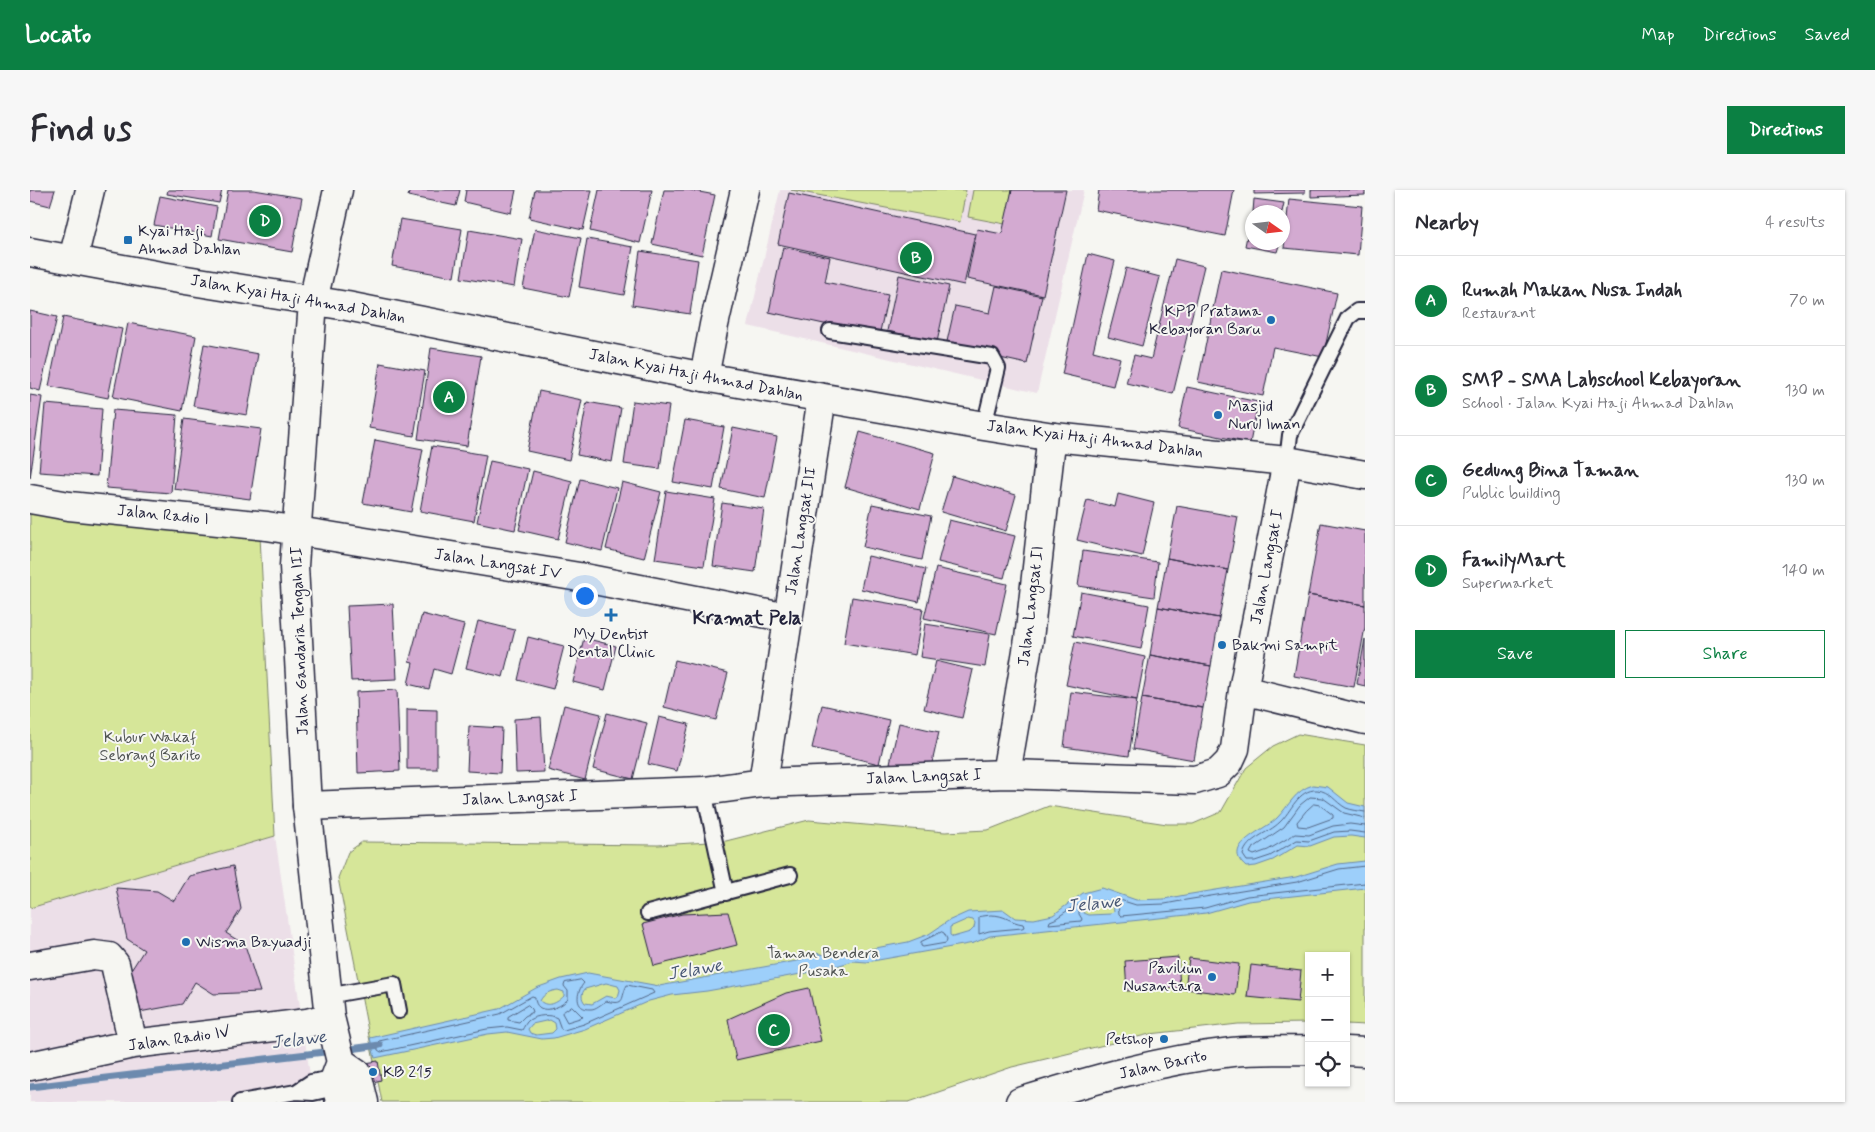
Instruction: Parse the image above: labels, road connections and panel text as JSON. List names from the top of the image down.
{
  "streets": {
    "street": [
      "Jalan Kyai Haji Ahmad Dahlan",
      "Jalan Radio I",
      "Jalan Langsat III",
      "Jalan Langsat IV",
      "Jalan Langsat I",
      "Jalan Langsat II",
      "Jalan Gandaria Tengah III",
      "Jalan Radio IV",
      "Jalan Barito"
    ]
  },
  "crossings": [
    ["Jalan Kyai Haji Ahmad Dahlan", "Jalan Langsat III"],
    ["Jalan Kyai Haji Ahmad Dahlan", "Jalan Langsat I"],
    ["Jalan Kyai Haji Ahmad Dahlan", "Jalan Langsat II"],
    ["Jalan Kyai Haji Ahmad Dahlan", "Jalan Gandaria Tengah III"],
    ["Jalan Radio I", "Jalan Langsat IV"],
    ["Jalan Radio I", "Jalan Gandaria Tengah III"],
    ["Jalan Langsat III", "Jalan Langsat IV"],
    ["Jalan Langsat III", "Jalan Langsat I"],
    ["Jalan Langsat IV", "Jalan Gandaria Tengah III"],
    ["Jalan Langsat I", "Jalan Langsat II"],
    ["Jalan Langsat I", "Jalan Gandaria Tengah III"],
    ["Jalan Gandaria Tengah III", "Jalan Radio IV"]
  ],
  "districts": ["Kramat Pela"],
  "water": ["Jelawe"],
  "parks": ["Kubur Wakaf Sebrang Barito", "Taman Bendera Pusaka"],
  "places": {
    "transit": ["Kyai Haji Ahmad Dahlan"],
    "other": [
      "KPP Pratama Kebayoran Baru",
      "Masjid Nurul Iman",
      "Bakmi Sampit",
      "Wisma Bayuadji",
      "Paviliun Nusantara",
      "Petshop",
      "KB 215"
    ],
    "health": ["My Dentist Dental Clinic"]
  },
  "north": "right",
  "page": {
    "header": "Locato",
    "nav": ["Map", "Directions", "Saved"],
    "buttons": [
      "Directions",
      ["Save", "Share"]
    ],
    "title": "Find us",
    "heading": ["Nearby", "4 results"],
    "pins": [
      "D",
      "B",
      "A",
      "C"
    ],
    "list": [
      {
        "mark": "A",
        "name": "Rumah Makan Nusa Indah",
        "note": "Restaurant",
        "value": "70 m"
      },
      {
        "mark": "B",
        "name": "SMP - SMA Labschool Kebayoran",
        "note": "School · Jalan Kyai Haji Ahmad Dahlan",
        "value": "130 m"
      },
      {
        "mark": "C",
        "name": "Gedung Bina Taman",
        "note": "Public building",
        "value": "130 m"
      },
      {
        "mark": "D",
        "name": "FamilyMart",
        "note": "Supermarket",
        "value": "140 m"
      }
    ],
    "map_buttons": ["+", "−"]
  }
}
